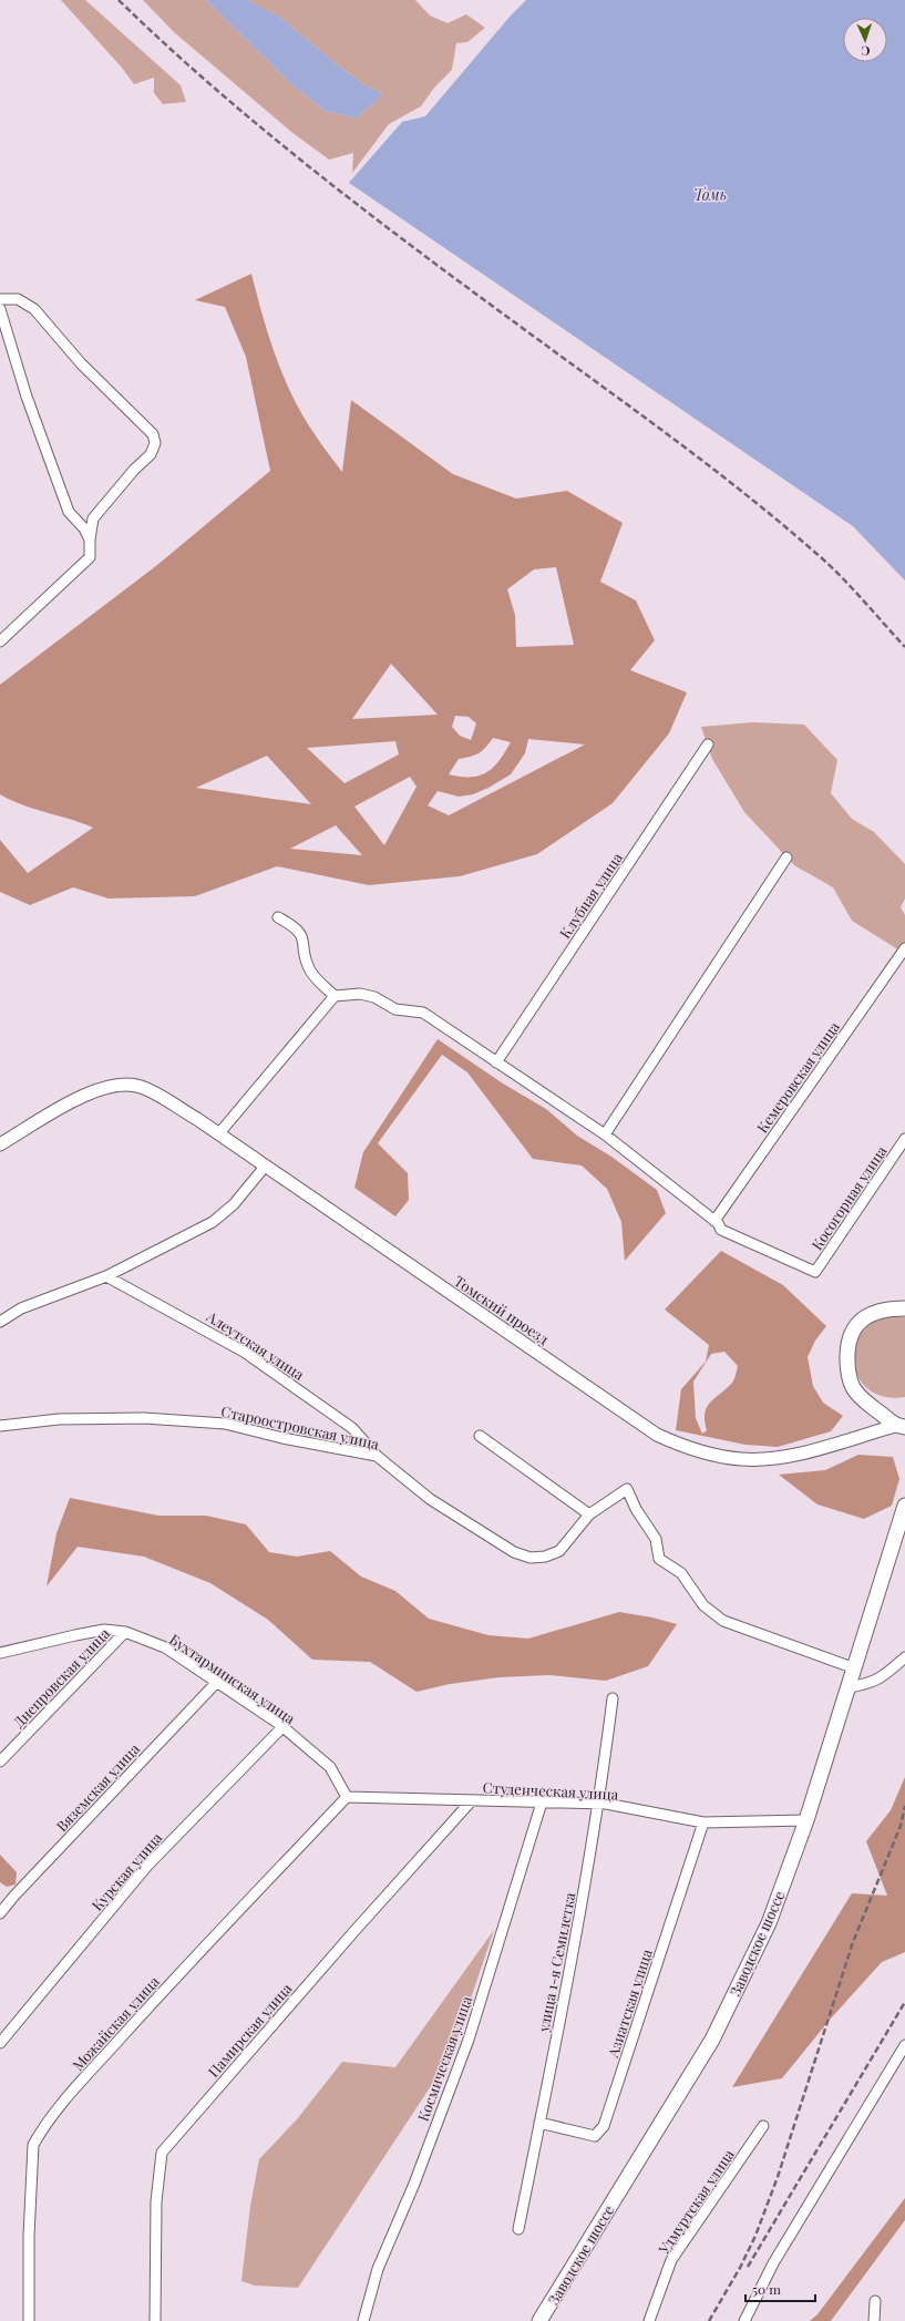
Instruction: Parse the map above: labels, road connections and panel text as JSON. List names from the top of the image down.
{
  "streets": {
    "main road": ["Заводское шоссе"],
    "street": [
      "Клубная улица",
      "Кемеровская улица",
      "Косогорная улица",
      "Томский проезд",
      "Алеутская улица",
      "Староостровская улица",
      "Днепровская улица",
      "Бухтарминская улица",
      "Вяземская улица",
      "Студенческая улица",
      "Курская улица",
      "улица 1-я Семилетка",
      "Азиатская улица",
      "Можайская улица",
      "Памирская улица",
      "Космическая улица",
      "Удмуртская улица"
    ]
  },
  "crossings": [
    ["Кемеровская улица", "Косогорная улица"],
    ["Алеутская улица", "Староостровская улица"],
    ["Староостровская улица", "Заводское шоссе"],
    ["Днепровская улица", "Бухтарминская улица"],
    ["Бухтарминская улица", "Вяземская улица"],
    ["Бухтарминская улица", "Студенческая улица"],
    ["Бухтарминская улица", "Курская улица"],
    ["Бухтарминская улица", "Можайская улица"],
    ["Студенческая улица", "Заводское шоссе"],
    ["Студенческая улица", "улица 1-я Семилетка"],
    ["Студенческая улица", "Азиатская улица"],
    ["Студенческая улица", "Можайская улица"],
    ["Студенческая улица", "Памирская улица"],
    ["Студенческая улица", "Космическая улица"],
    ["улица 1-я Семилетка", "Азиатская улица"]
  ],
  "water": ["Томь"],
  "scale_bar": "50 m",
  "north": "bottom"
}
